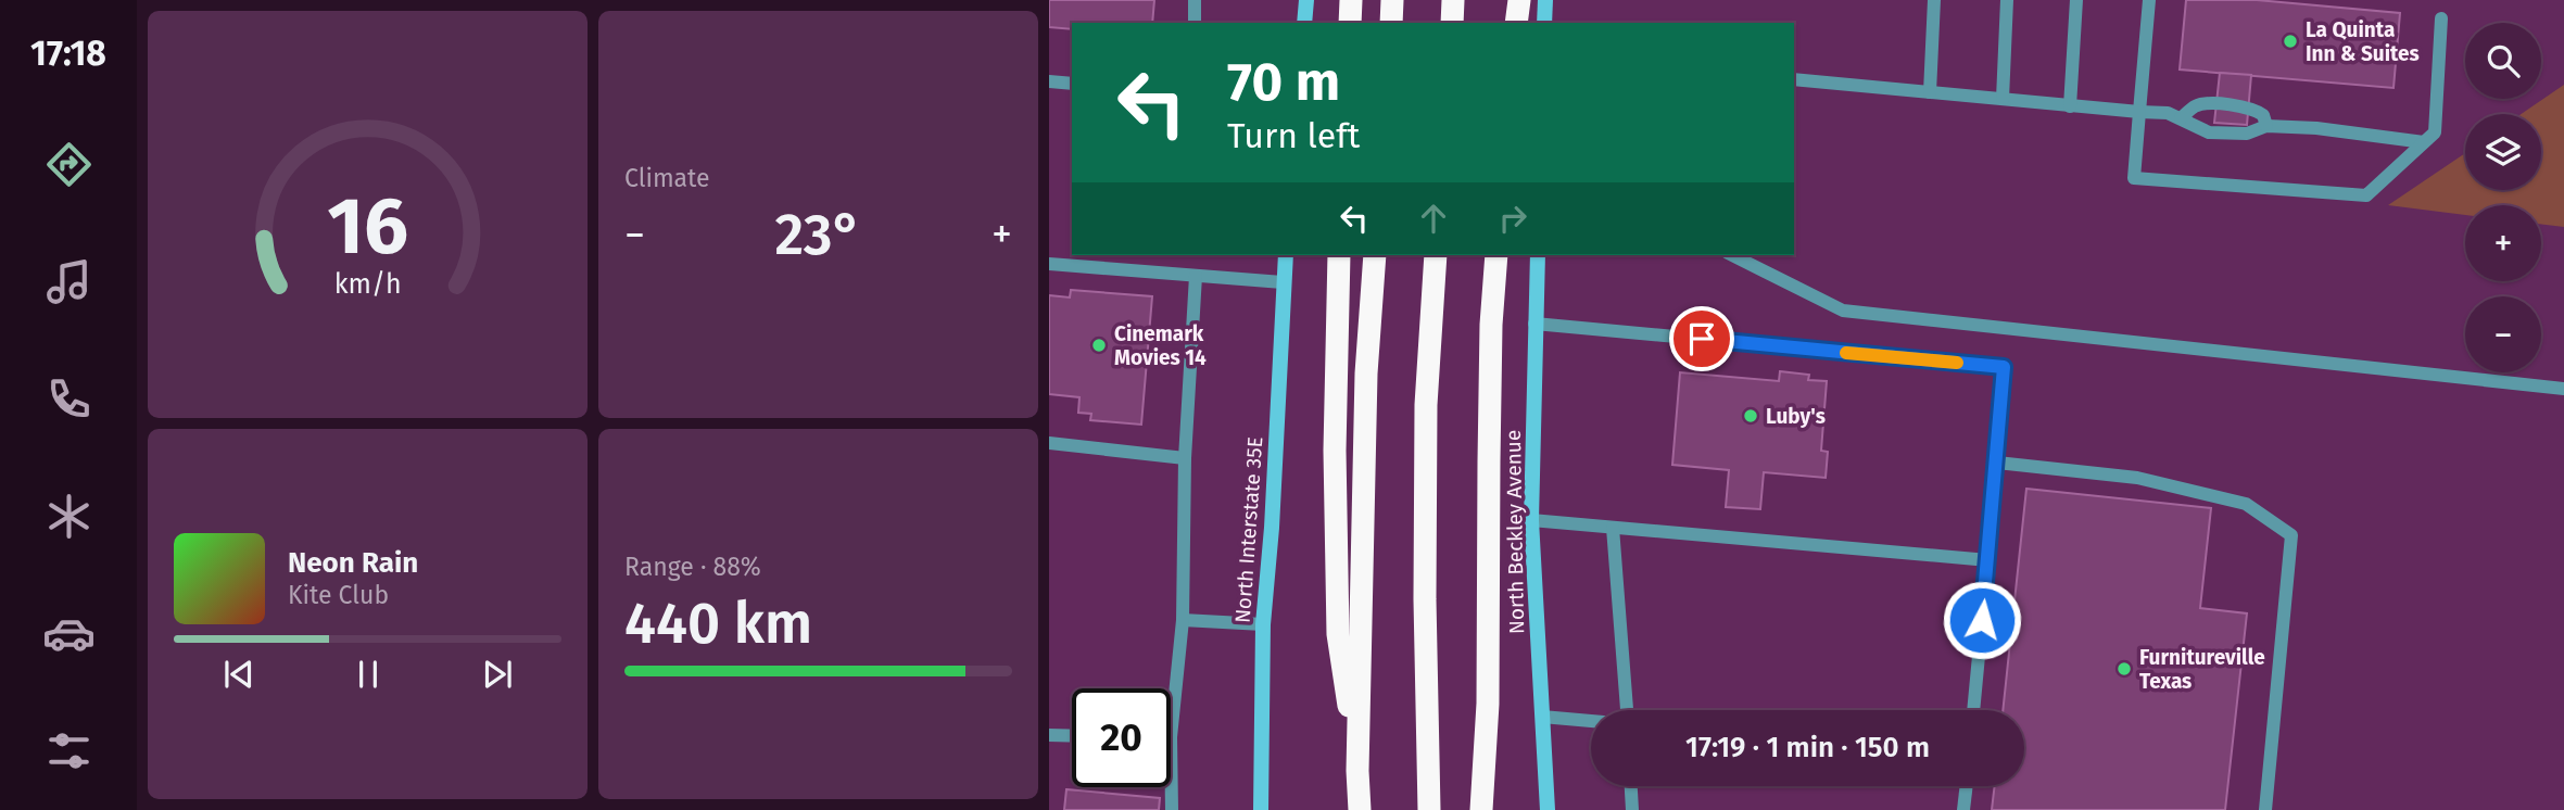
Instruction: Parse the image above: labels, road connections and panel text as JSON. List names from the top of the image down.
{
  "streets": {
    "main road": ["North Interstate 35E", "North Beckley Avenue"]
  },
  "places": [
    "La Quinta Inn & Suites",
    "Cinemark Movies 14",
    "Luby's",
    "Furnitureville Texas"
  ],
  "page": {
    "tabs": "17:18",
    "tile": [
      "Climate",
      ["Range · 88%", "440 km"]
    ],
    "map_buttons": ["+", "−"],
    "turn": ["70 m", "Turn left"],
    "heat": ["−", "23°", "+"],
    "song": ["Neon Rain", "Kite Club"],
    "limit": "20",
    "trip": "17:19 · 1 min · 150 m",
    "gauge": ["16", "km/h"]
  }
}
